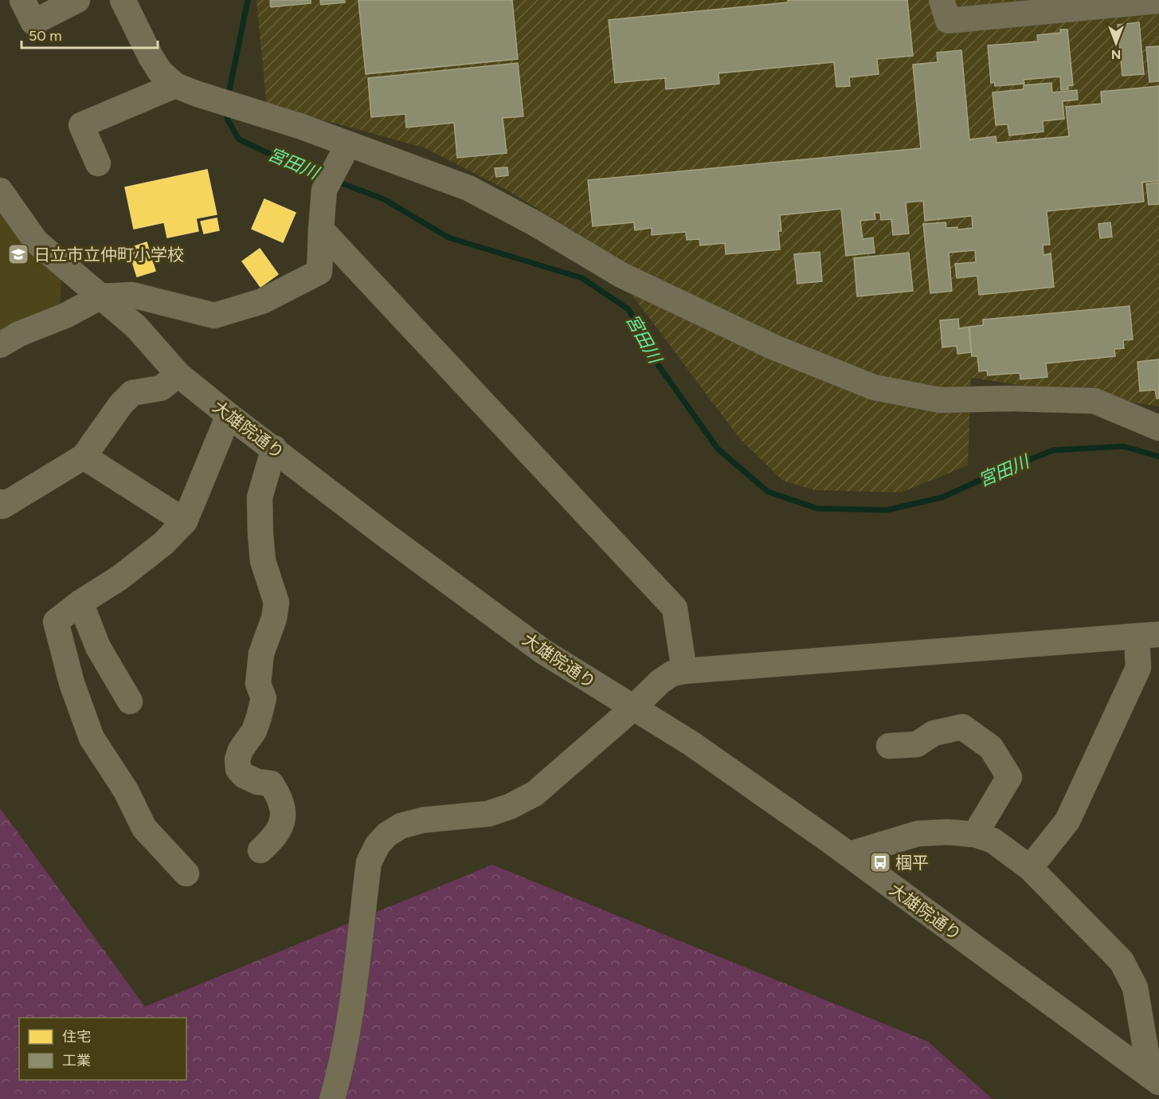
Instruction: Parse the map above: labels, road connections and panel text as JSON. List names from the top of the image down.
{
  "streets": {
    "street": ["大雄院通り"]
  },
  "water": ["宮田川"],
  "places": {
    "school or university": ["日立市立仲町小学校"],
    "bus stop": ["椢平"]
  },
  "legend": ["住宅", "工業"],
  "scale_bar": "50 m",
  "north": "bottom"
}
